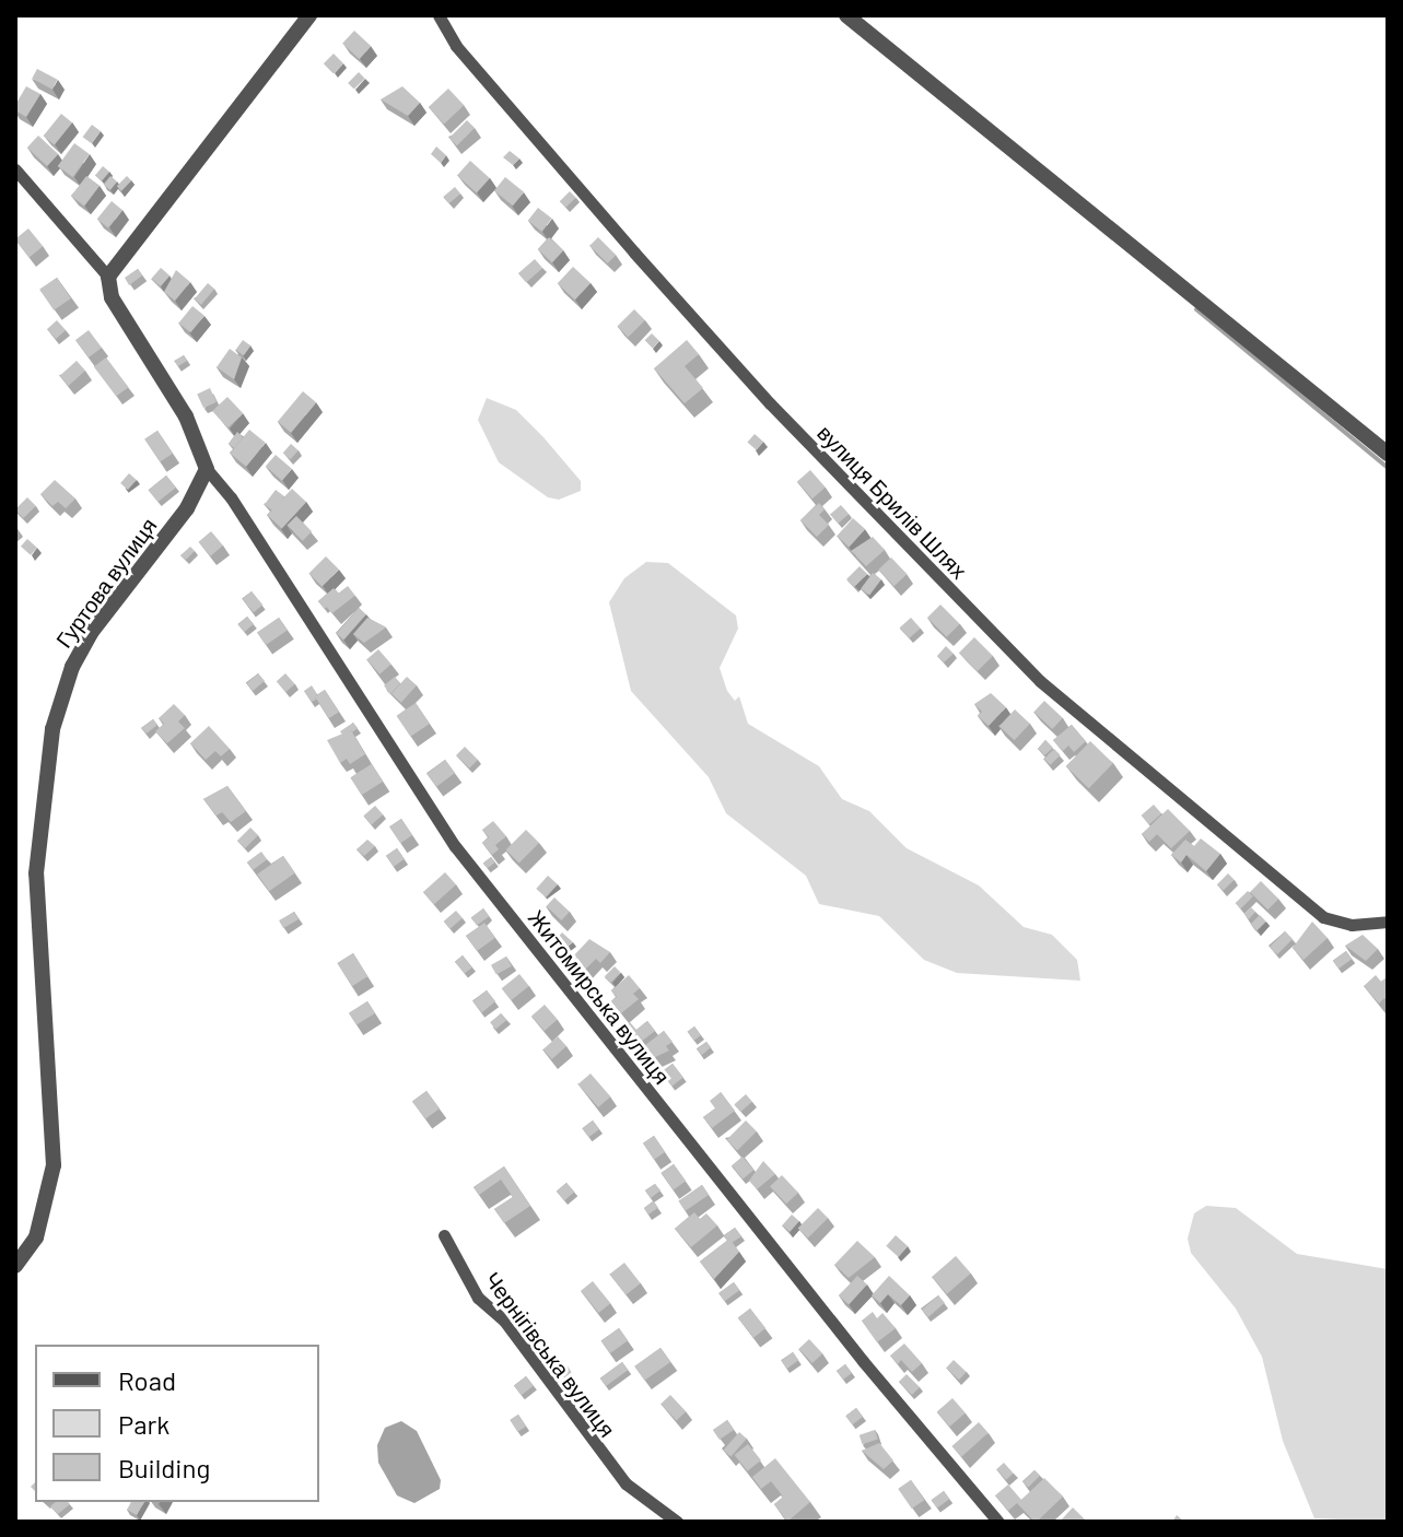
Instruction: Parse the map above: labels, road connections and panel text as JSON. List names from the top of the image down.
{
  "streets": {
    "street": [
      "вулиця Брилів Шлях",
      "Гуртова вулиця",
      "Житомирська вулиця",
      "Чернігівська вулиця"
    ]
  },
  "crossings": [
    ["Гуртова вулиця", "Житомирська вулиця"]
  ],
  "legend": ["Road", "Park", "Building"]
}
